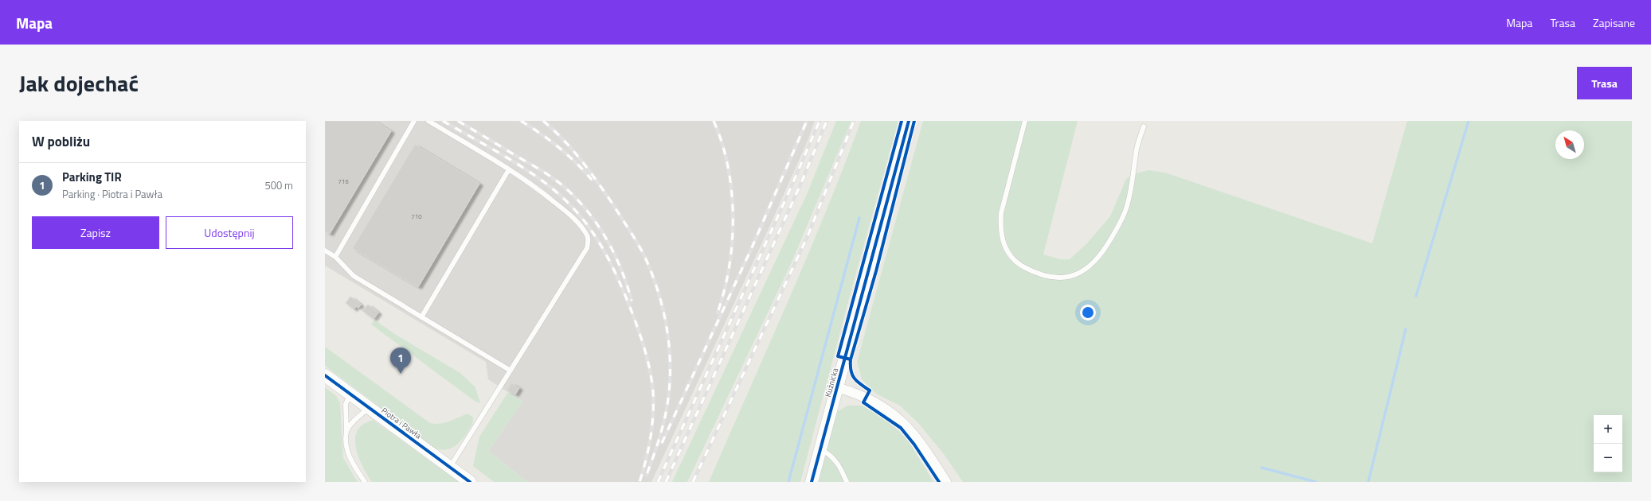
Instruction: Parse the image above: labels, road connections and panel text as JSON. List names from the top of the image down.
{
  "streets": {
    "street": ["Kuźnicka", "Piotra i Pawła"]
  },
  "house_numbers": ["716", "710"],
  "north": "top left",
  "page": {
    "header": "Mapa",
    "nav": ["Mapa", "Trasa", "Zapisane"],
    "title": "Jak dojechać",
    "buttons": [
      "Trasa",
      ["Zapisz", "Udostępnij"]
    ],
    "heading": "W pobliżu",
    "list": [
      {
        "mark": "1",
        "name": "Parking TIR",
        "note": "Parking · Piotra i Pawła",
        "value": "500 m"
      }
    ],
    "pins": "1",
    "map_buttons": ["+", "−"]
  }
}
